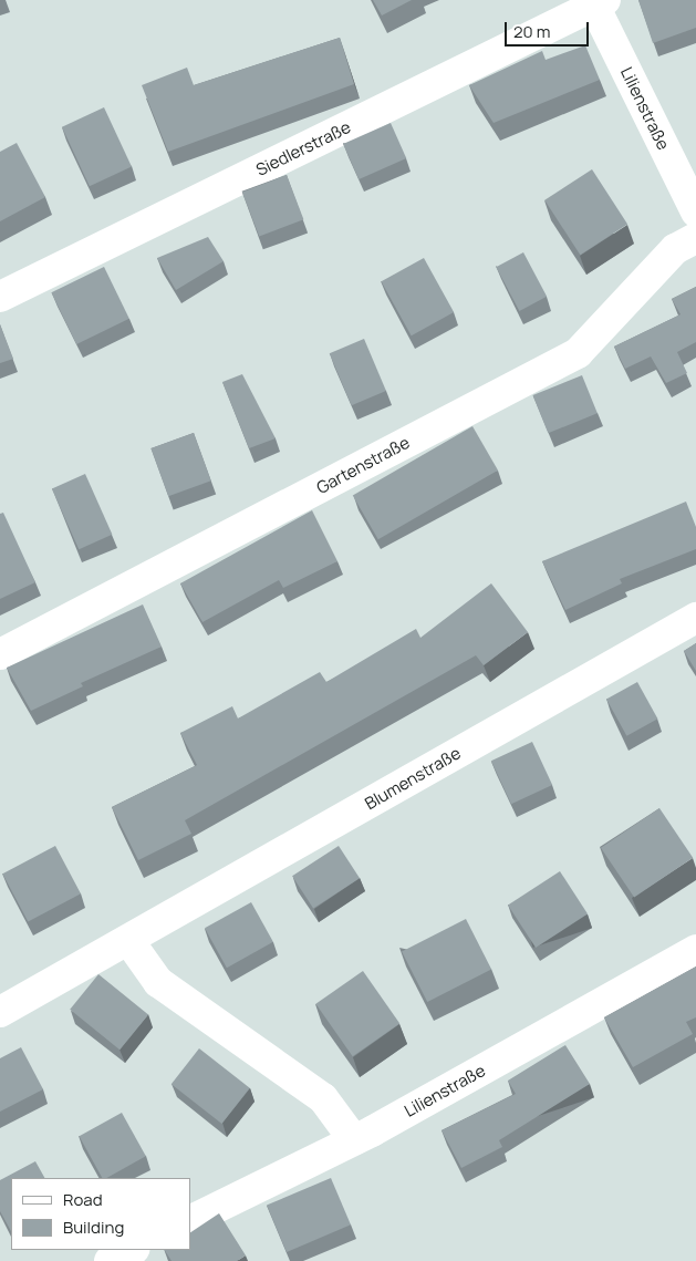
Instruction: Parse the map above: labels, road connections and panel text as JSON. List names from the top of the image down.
{
  "streets": {
    "street": [
      "Lilienstraße",
      "Siedlerstraße",
      "Gartenstraße",
      "Blumenstraße"
    ]
  },
  "crossings": [
    ["Lilienstraße", "Siedlerstraße"]
  ],
  "legend": ["Road", "Building"],
  "scale_bar": "20 m"
}
